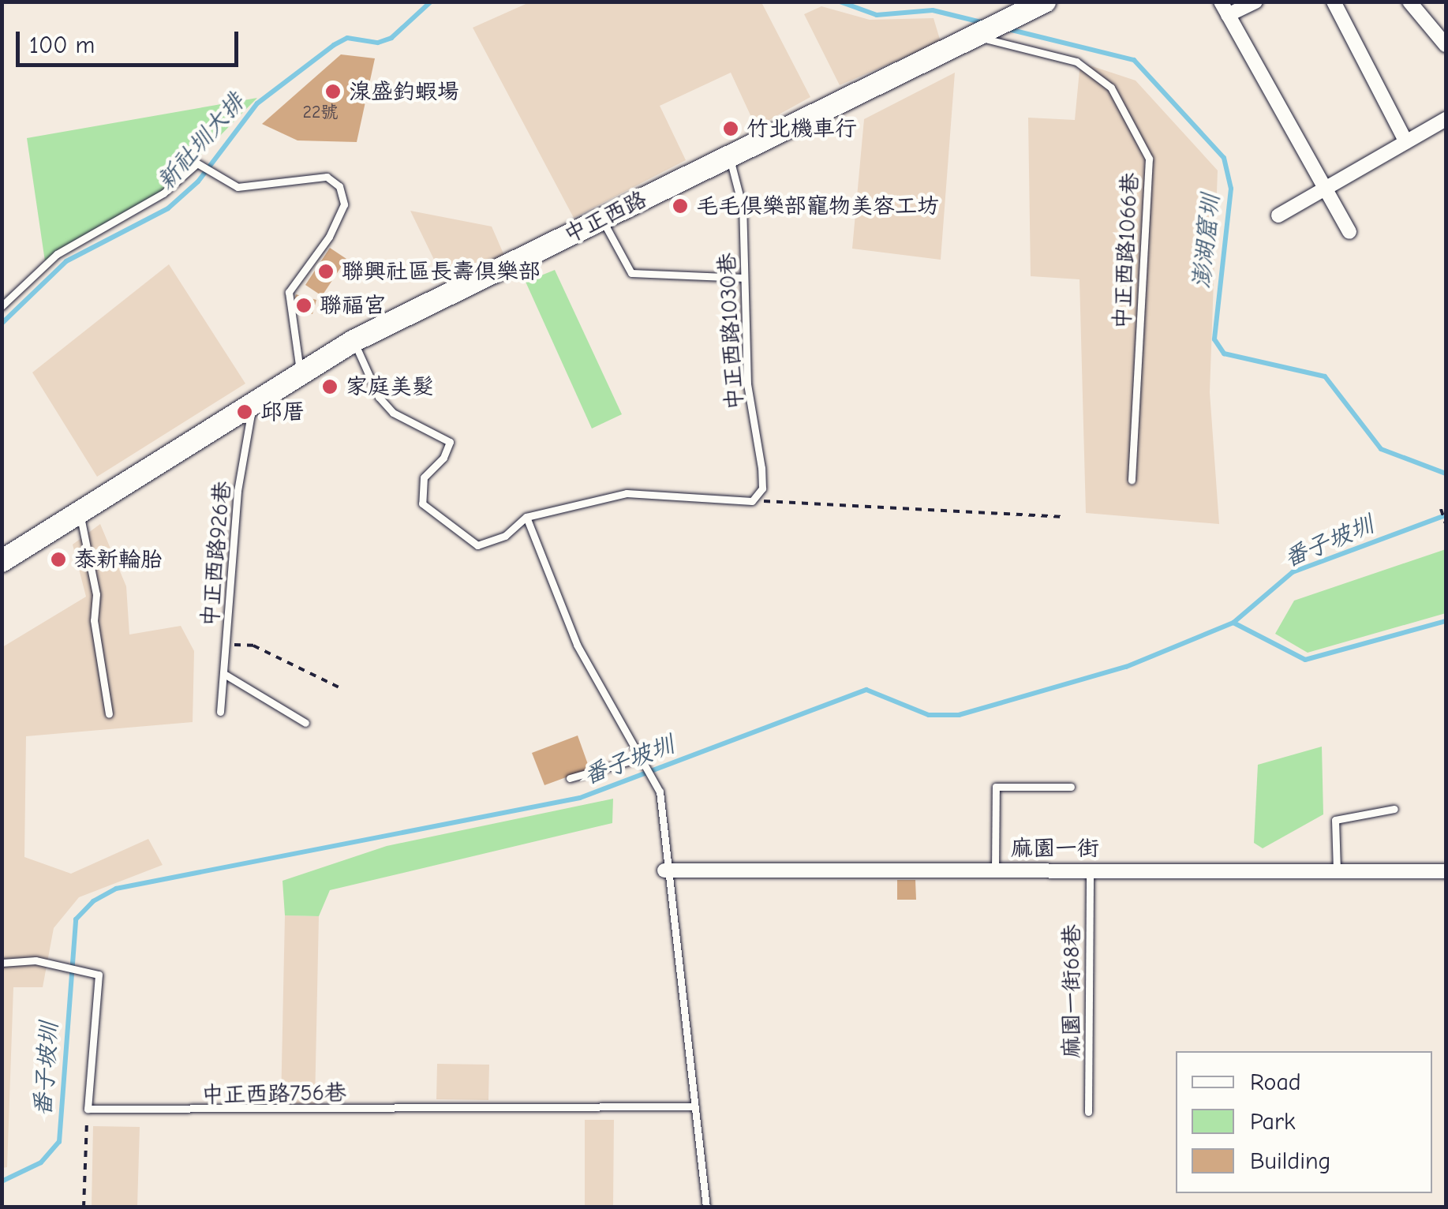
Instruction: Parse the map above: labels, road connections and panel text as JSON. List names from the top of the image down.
{
  "streets": {
    "main road": ["中正西路"],
    "street": ["麻園一街"],
    "lane": [
      "中正西路1066巷",
      "中正西路1030巷",
      "中正西路926巷",
      "麻園一街68巷",
      "中正西路756巷"
    ]
  },
  "crossings": [
    ["中正西路", "中正西路1066巷"],
    ["中正西路", "中正西路1030巷"],
    ["中正西路", "中正西路926巷"],
    ["麻園一街", "麻園一街68巷"]
  ],
  "water": ["新社圳大排", "澎湖窟圳", "番子坡圳"],
  "places": [
    "湶盛釣蝦場",
    "竹北機車行",
    "毛毛俱樂部寵物美容工坊",
    "聯興社區長壽俱樂部",
    "聯福宮",
    "家庭美髮",
    "邱厝",
    "泰新輪胎"
  ],
  "house_numbers": ["22號"],
  "legend": ["Road", "Park", "Building"],
  "scale_bar": "100 m"
}
